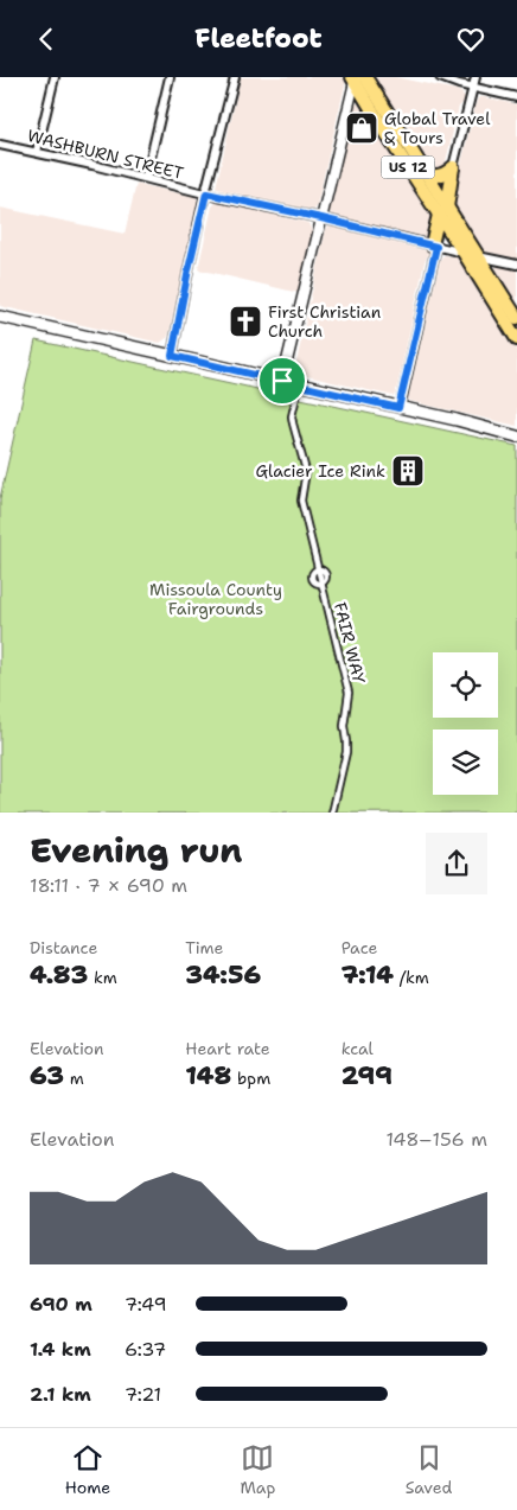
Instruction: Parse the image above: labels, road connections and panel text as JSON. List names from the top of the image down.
{
  "streets": {
    "highway": ["US 12"],
    "street": ["WASHBURN STREET", "FAIR WAY"]
  },
  "crossings": [
    ["WASHBURN STREET", "US 12"]
  ],
  "parks": ["Missoula County Fairgrounds"],
  "places": {
    "shop": ["Global Travel & Tours"],
    "church": ["First Christian Church"],
    "building": ["Glacier Ice Rink"]
  },
  "page": {
    "header": "Fleetfoot",
    "heading": ["Evening run", "18:11 · 7 × 690 m"],
    "stats": [
      ["Distance", "4.83 km"],
      ["Time", "34:56"],
      ["Pace", "7:14 /km"],
      ["Elevation", "63 m"],
      ["Heart rate", "148 bpm"],
      ["kcal", "299"]
    ],
    "chart": ["Elevation", "148–156 m"],
    "list": [
      {
        "name": "690 m",
        "note": "7:49"
      },
      {
        "name": "1.4 km",
        "note": "6:37"
      },
      {
        "name": "2.1 km",
        "note": "7:21"
      }
    ],
    "tabs": ["Home", "Map", "Saved"]
  }
}
